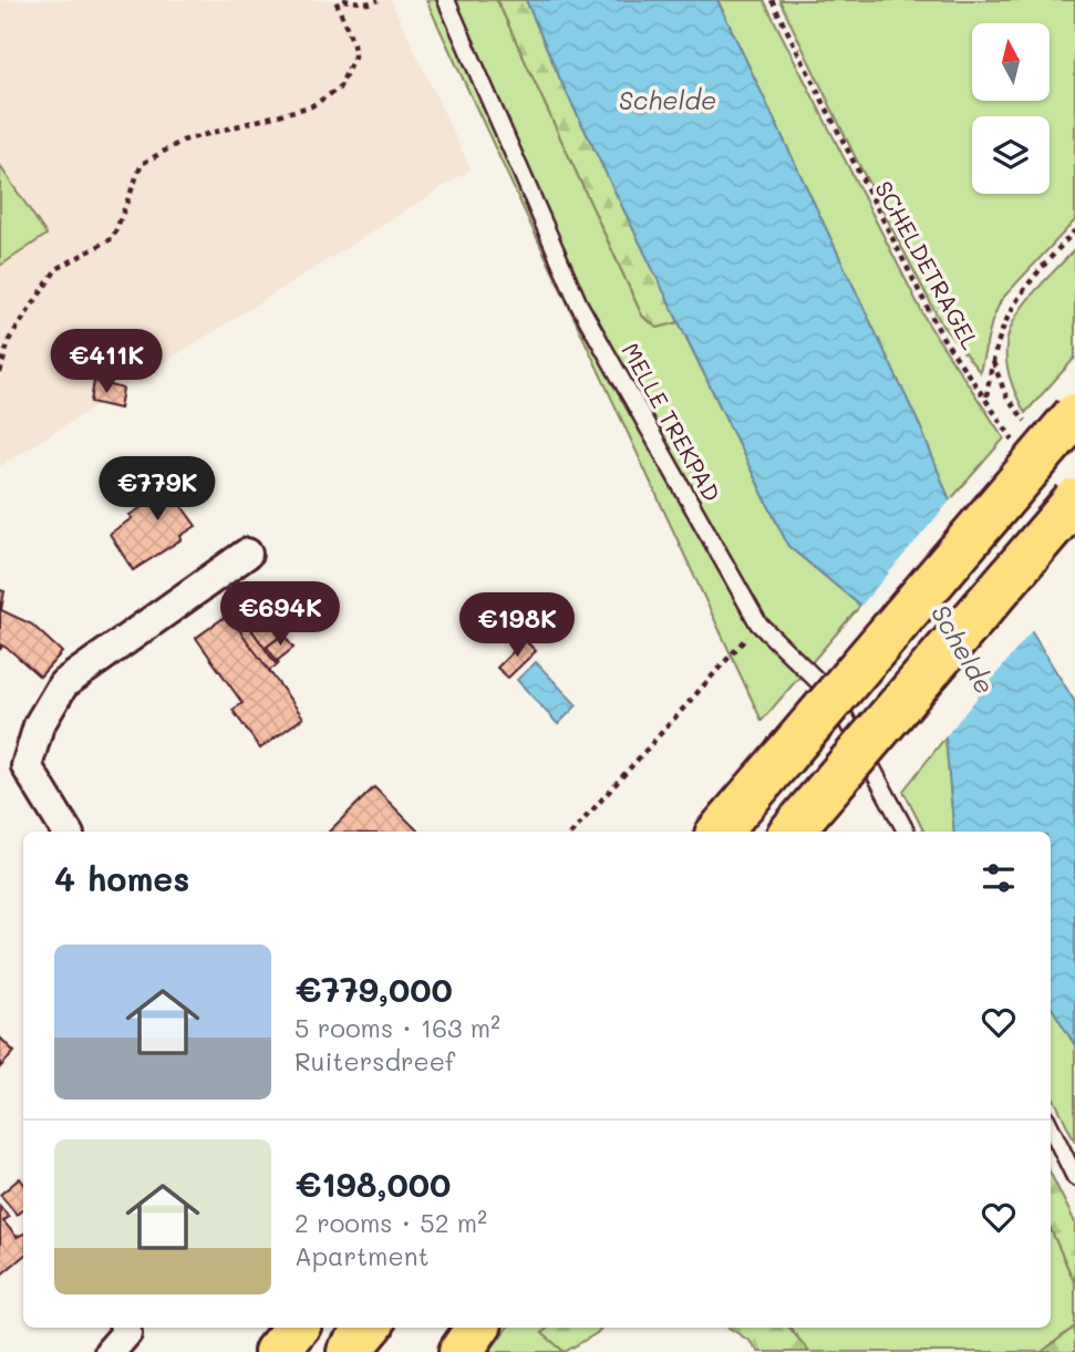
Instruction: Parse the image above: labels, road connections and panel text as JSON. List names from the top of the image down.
{
  "streets": {
    "lane": ["MELLE TREKPAD"],
    "path": ["SCHELDETRAGEL"]
  },
  "water": ["Schelde"],
  "north": "top",
  "page": {
    "price": [
      "€411K",
      "€779K",
      "€694K",
      "€198K"
    ],
    "heading": "4 homes",
    "list": [
      {
        "name": "€779,000",
        "note": "5 rooms · 163 m² · Ruitersdreef"
      },
      {
        "name": "€198,000",
        "note": "2 rooms · 52 m² · Apartment"
      }
    ]
  }
}
